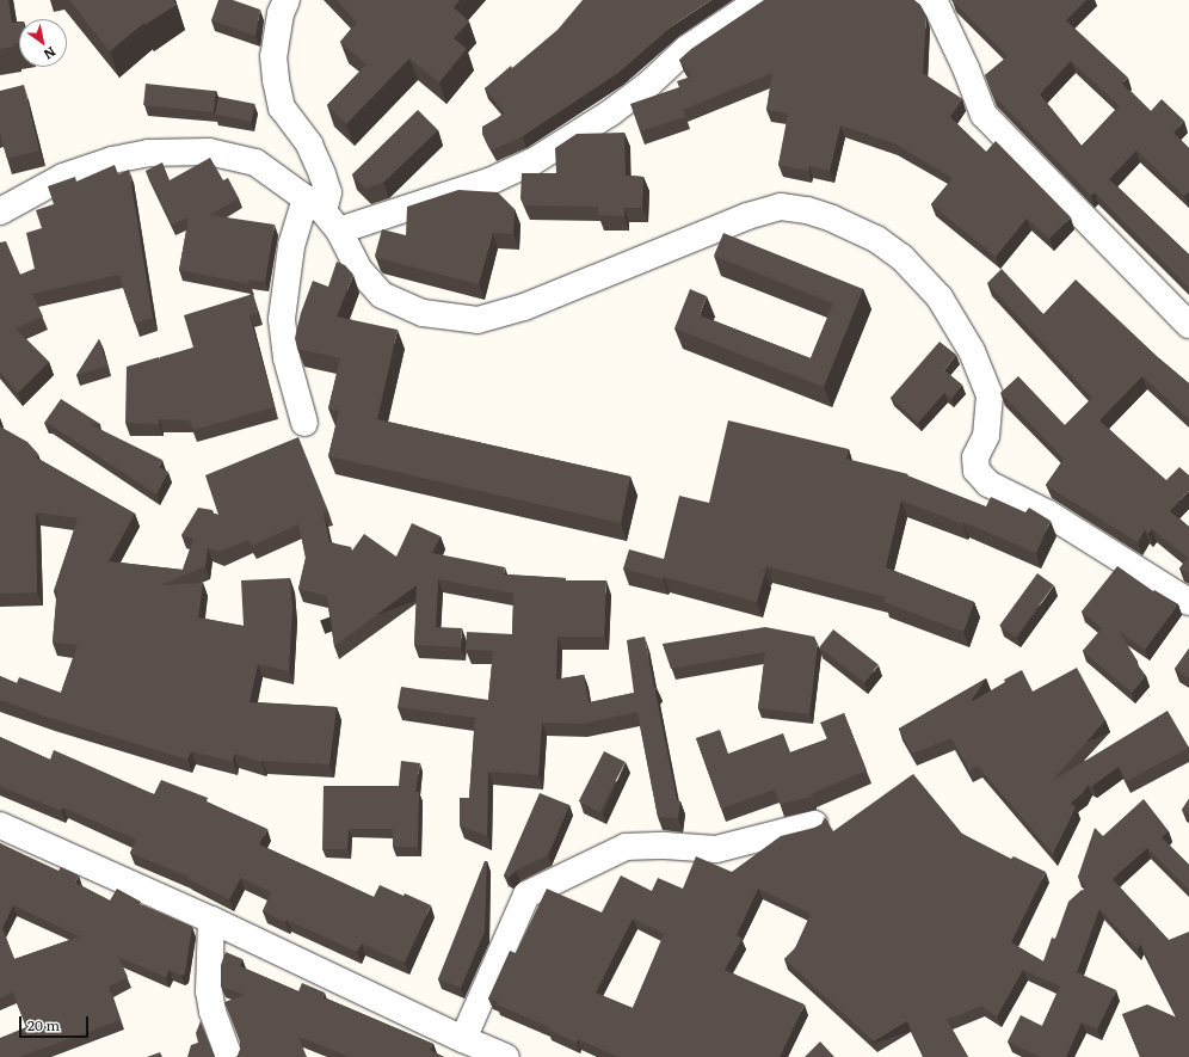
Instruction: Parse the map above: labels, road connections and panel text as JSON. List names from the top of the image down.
{
  "scale_bar": "20 m",
  "north": "bottom right"
}
